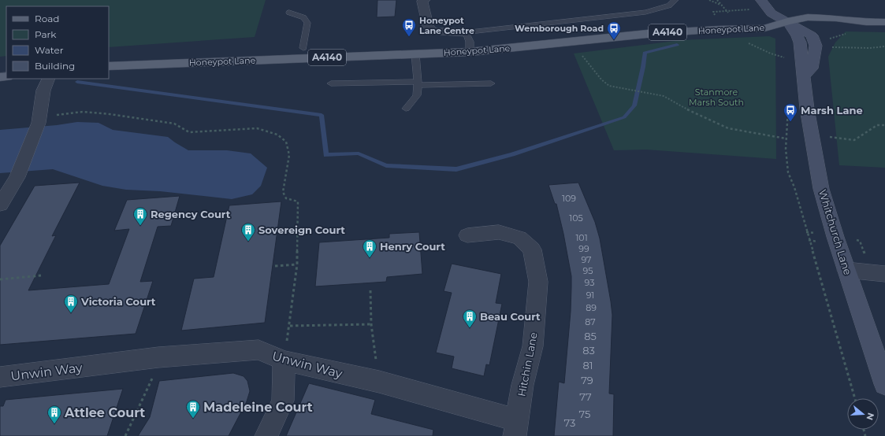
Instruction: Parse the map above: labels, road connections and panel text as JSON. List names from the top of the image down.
{
  "streets": {
    "main road": ["Honeypot Lane", "A4140", "Whitchurch Lane"],
    "street": ["Unwin Way", "Hitchin Lane"]
  },
  "crossings": [
    ["Honeypot Lane", "A4140"],
    ["Honeypot Lane", "Whitchurch Lane"],
    ["A4140", "Whitchurch Lane"],
    ["Unwin Way", "Hitchin Lane"]
  ],
  "parks": ["Stanmore Marsh South"],
  "places": {
    "bus stop": ["Honeypot Lane Centre", "Wemborough Road", "Marsh Lane"],
    "building": [
      "Regency Court",
      "Sovereign Court",
      "Henry Court",
      "Victoria Court",
      "Beau Court",
      "Madeleine Court",
      "Attlee Court"
    ]
  },
  "house_numbers": [
    "109",
    "105",
    "101",
    "99",
    "97",
    "95",
    "93",
    "91",
    "89",
    "87",
    "85",
    "83",
    "81",
    "79",
    "77",
    "75",
    "73"
  ],
  "legend": [
    "Road",
    "Park",
    "Water",
    "Building"
  ],
  "north": "right"
}
